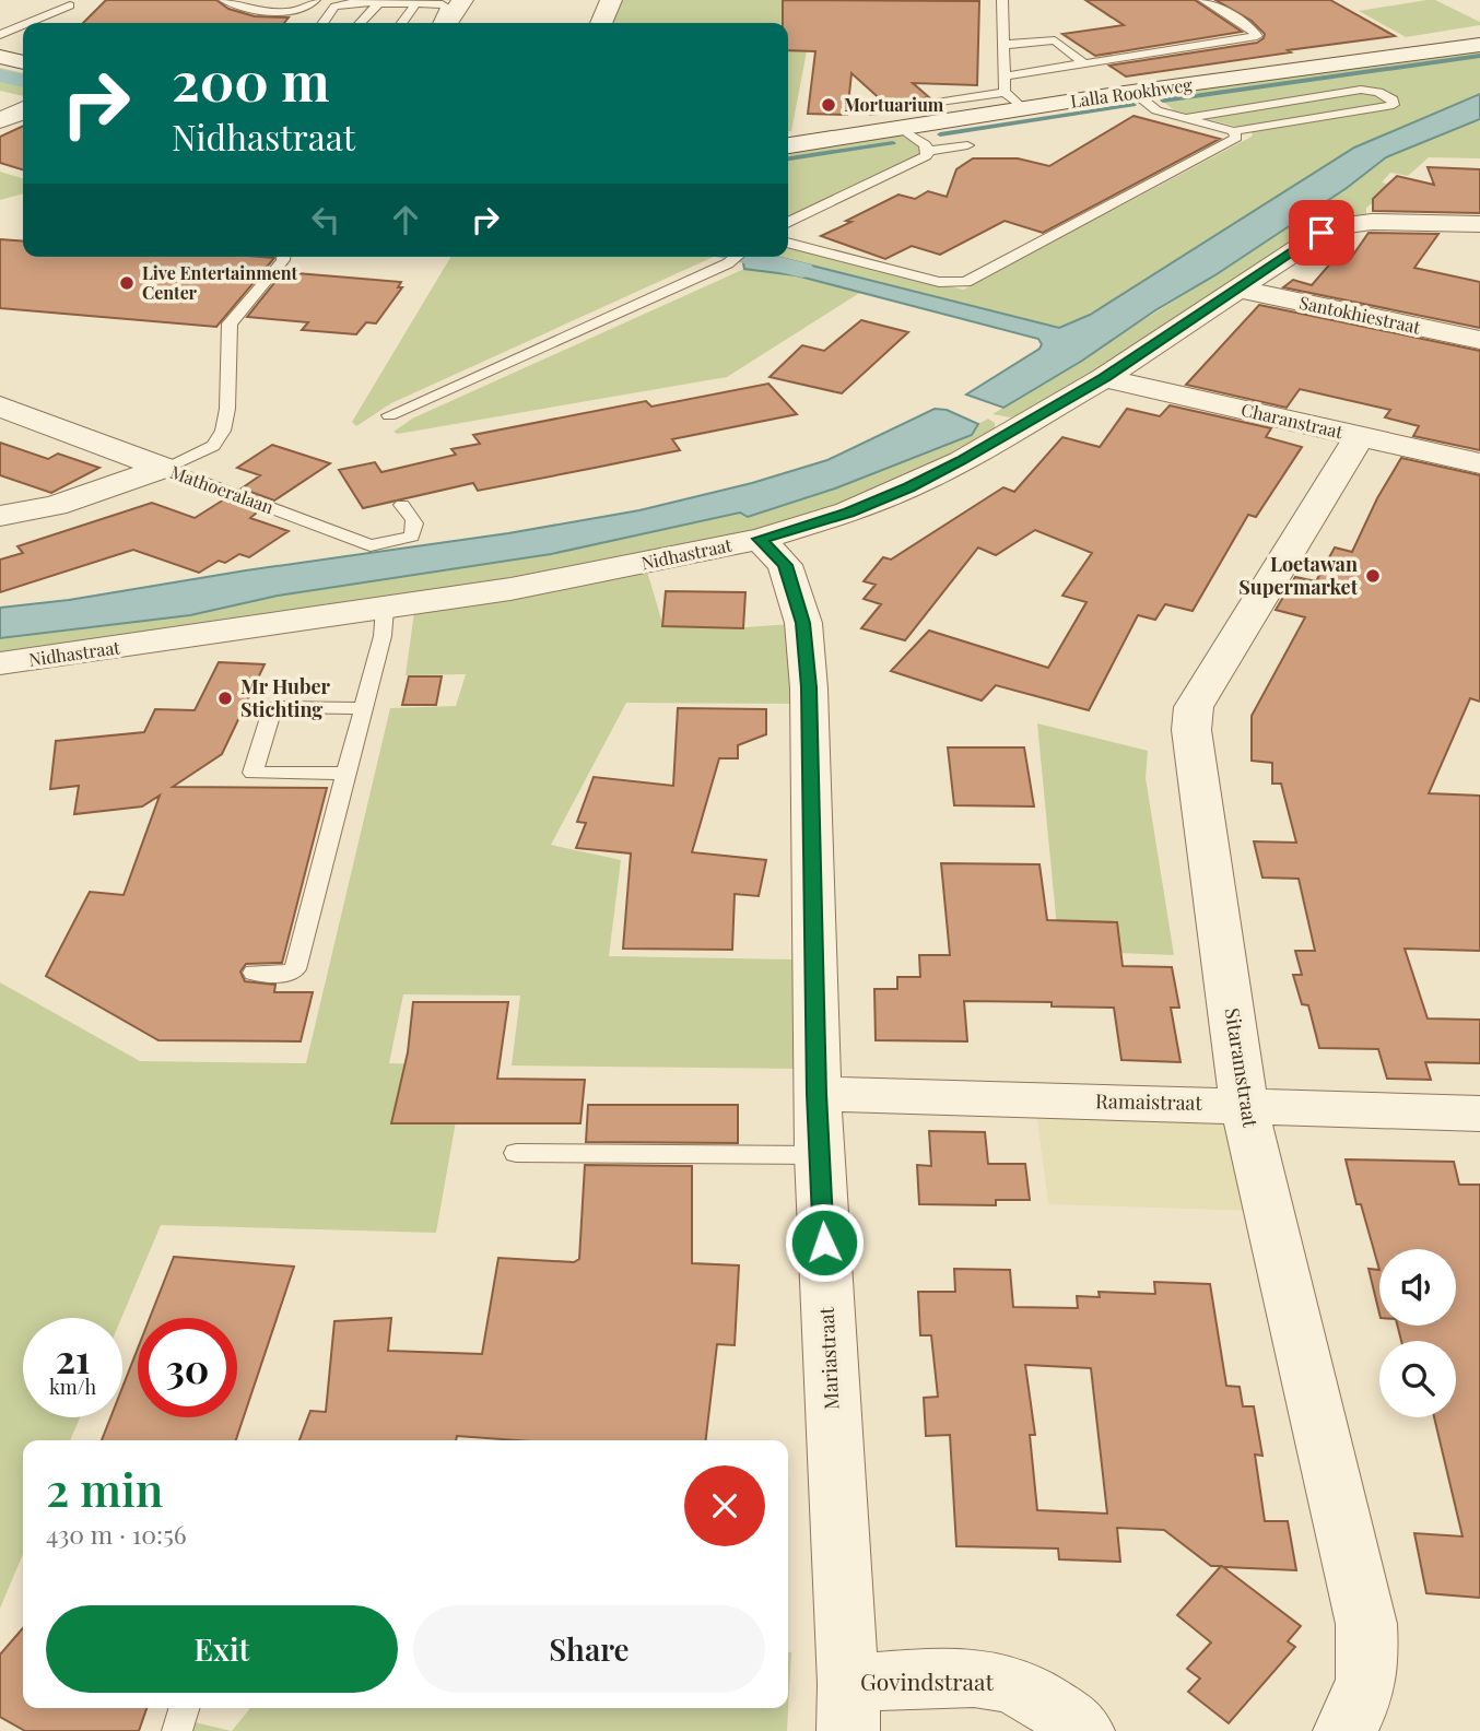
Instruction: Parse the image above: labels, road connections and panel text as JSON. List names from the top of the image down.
{
  "streets": {
    "street": [
      "Lalla Rookhweg",
      "Santokhiestraat",
      "Charanstraat",
      "Mathoeralaan",
      "Nidhastraat",
      "Sitaramstraat",
      "Ramaistraat",
      "Mariastraat",
      "Govindstraat"
    ]
  },
  "crossings": [
    ["Santokhiestraat", "Nidhastraat"],
    ["Charanstraat", "Nidhastraat"],
    ["Charanstraat", "Sitaramstraat"],
    ["Nidhastraat", "Mariastraat"],
    ["Sitaramstraat", "Ramaistraat"],
    ["Ramaistraat", "Mariastraat"],
    ["Mariastraat", "Govindstraat"]
  ],
  "places": [
    "Mortuarium",
    "Live Entertainment Center",
    "Loetawan Supermarket",
    "Mr Huber Stichting"
  ],
  "page": {
    "turn": ["200 m", "Nidhastraat"],
    "speed": "21 km/h",
    "limit": "30",
    "heading": ["2 min", "430 m · 10:56"],
    "buttons": ["Exit", "Share"]
  }
}
